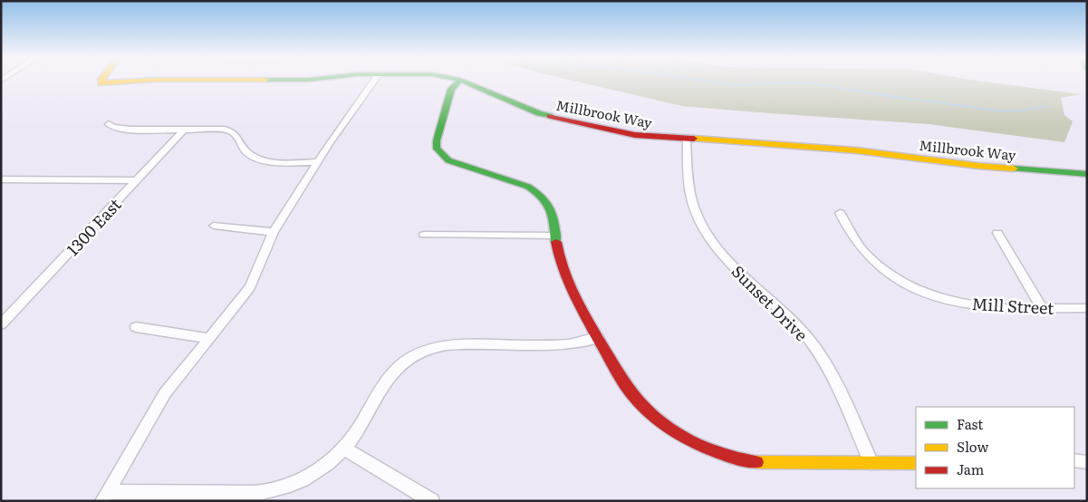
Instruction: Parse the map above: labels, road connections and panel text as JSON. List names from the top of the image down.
{
  "streets": {
    "street": [
      "Millbrook Way",
      "1300 East",
      "Sunset Drive",
      "Mill Street"
    ]
  },
  "crossings": [
    ["Millbrook Way", "Sunset Drive"]
  ],
  "legend": ["Fast", "Slow", "Jam"]
}
